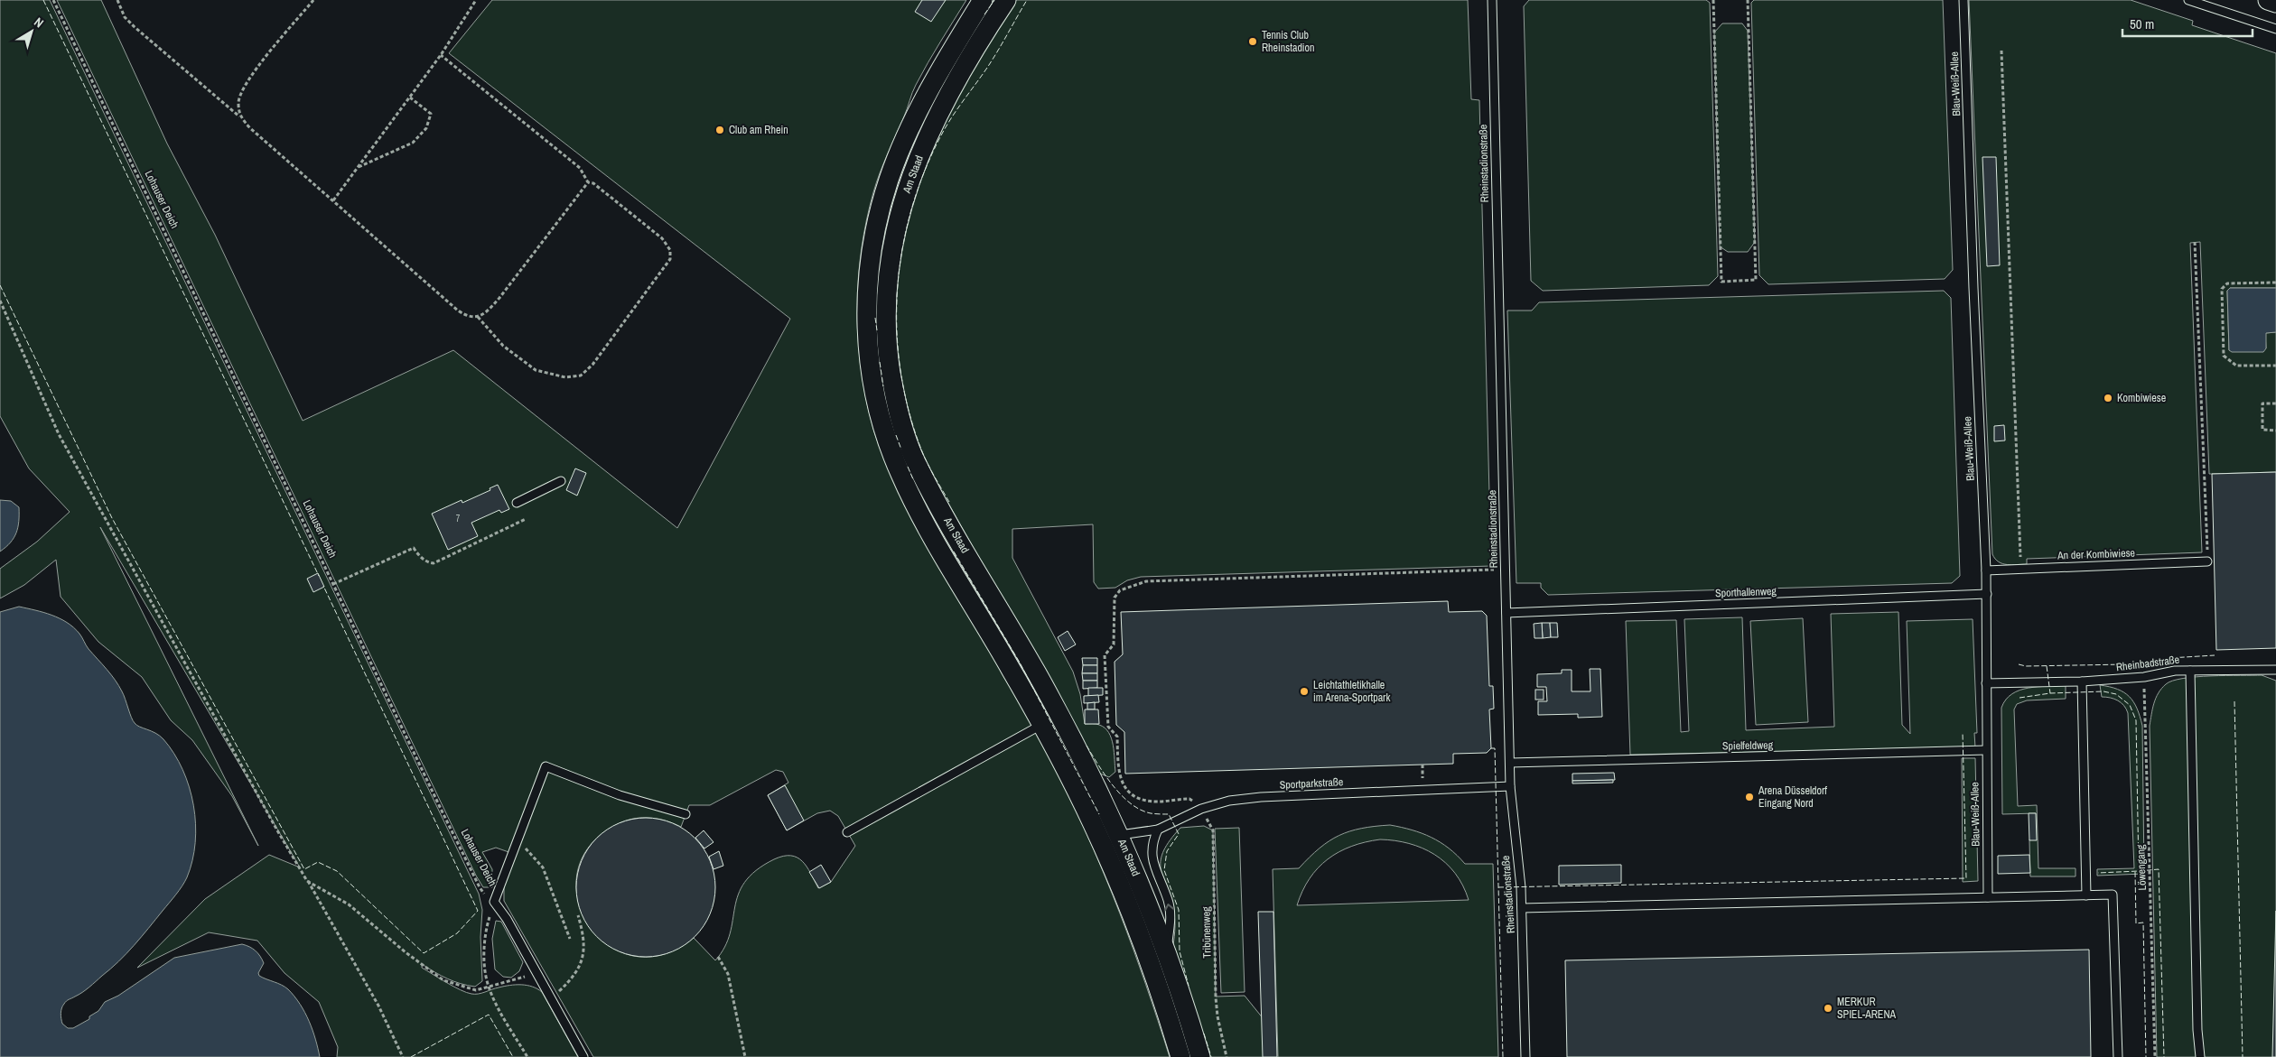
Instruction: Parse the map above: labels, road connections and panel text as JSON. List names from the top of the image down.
{
  "streets": {
    "street": ["Am Staad"],
    "lane": [
      "Blau-Weiß-Allee",
      "Rheinstadionstraße",
      "Lohauser Deich",
      "An der Kombiwiese",
      "Sporthallenweg",
      "Rheinbadstraße",
      "Spielfeldweg",
      "Sportparkstraße"
    ],
    "path": ["Löwengang", "Tribünenweg"]
  },
  "crossings": [
    ["Blau-Weiß-Allee", "An der Kombiwiese"],
    ["Blau-Weiß-Allee", "Sporthallenweg"],
    ["Blau-Weiß-Allee", "Rheinbadstraße"],
    ["Blau-Weiß-Allee", "Spielfeldweg"],
    ["Rheinstadionstraße", "Sporthallenweg"],
    ["Rheinstadionstraße", "Spielfeldweg"],
    ["Rheinstadionstraße", "Sportparkstraße"],
    ["Am Staad", "Sportparkstraße"],
    ["Rheinbadstraße", "Löwengang"],
    ["Sportparkstraße", "Tribünenweg"]
  ],
  "places": [
    "Tennis Club Rheinstadion",
    "Club am Rhein",
    "Kombiwiese",
    "Leichtathletikhalle im Arena-Sportpark",
    "Arena Düsseldorf Eingang Nord",
    "MERKUR SPIEL-ARENA"
  ],
  "house_numbers": ["7"],
  "scale_bar": "50 m",
  "north": "top right"
}
